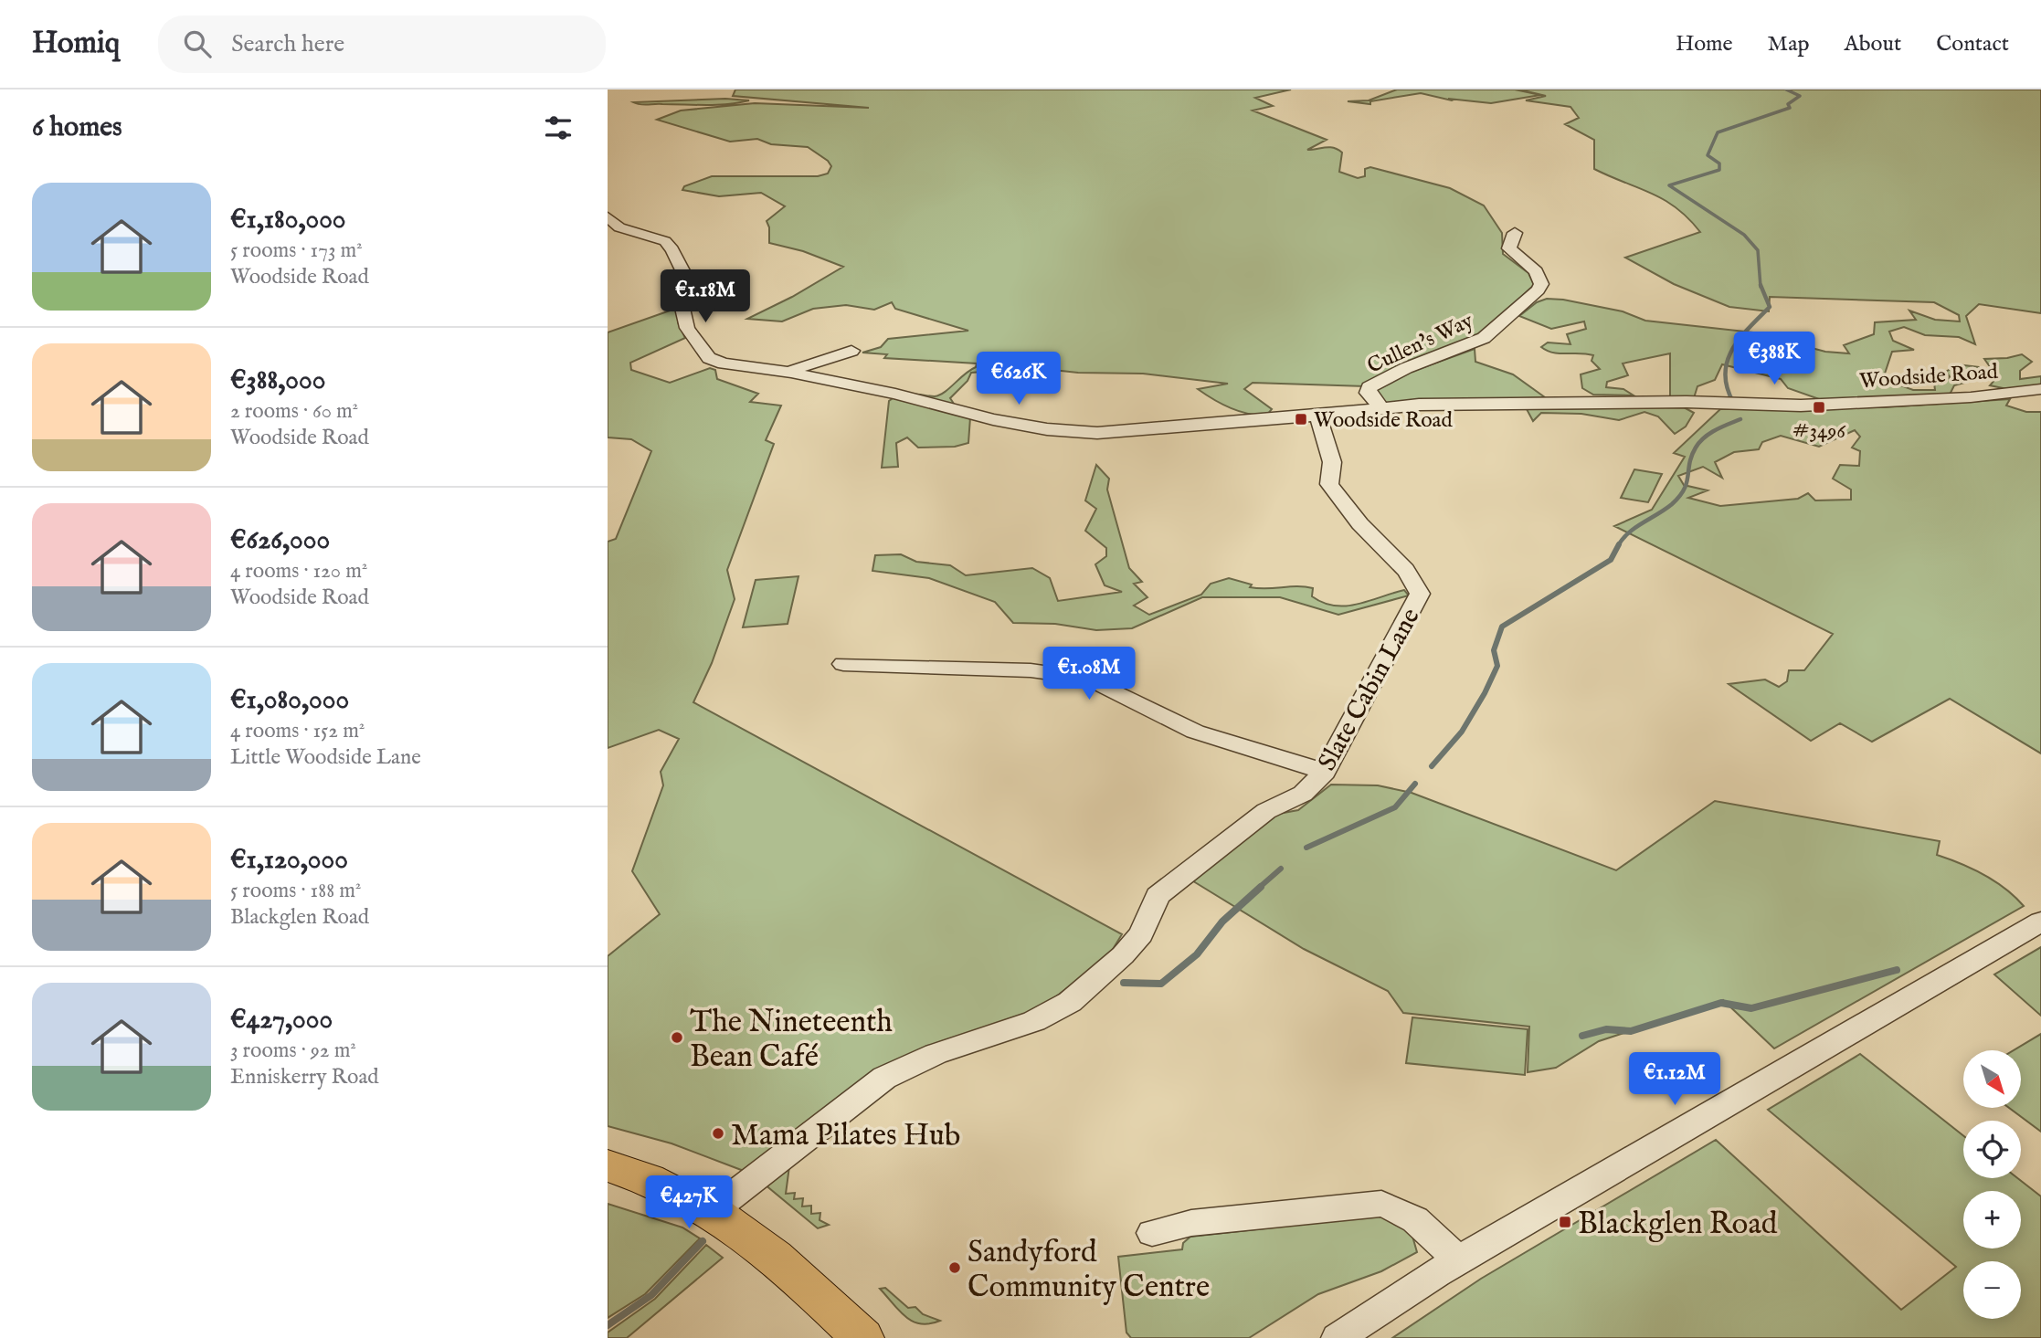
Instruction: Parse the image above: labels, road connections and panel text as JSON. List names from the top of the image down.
{
  "streets": {
    "street": ["Cullen's Way", "Woodside Road", "Slate Cabin Lane"]
  },
  "crossings": [
    ["Cullen's Way", "Woodside Road"],
    ["Woodside Road", "Slate Cabin Lane"]
  ],
  "places": {
    "transit": ["#3496", "Woodside Road", "Blackglen Road"],
    "other": ["The Nineteenth Bean Café", "Mama Pilates Hub", "Sandyford Community Centre"]
  },
  "north": "bottom right",
  "page": {
    "header": "Homiq",
    "search": "Search here",
    "nav": [
      "Home",
      "Map",
      "About",
      "Contact"
    ],
    "heading": "6 homes",
    "list": [
      {
        "name": "€1,180,000",
        "note": "5 rooms · 173 m² · Woodside Road"
      },
      {
        "name": "€388,000",
        "note": "2 rooms · 60 m² · Woodside Road"
      },
      {
        "name": "€626,000",
        "note": "4 rooms · 120 m² · Woodside Road"
      },
      {
        "name": "€1,080,000",
        "note": "4 rooms · 152 m² · Little Woodside Lane"
      },
      {
        "name": "€1,120,000",
        "note": "5 rooms · 188 m² · Blackglen Road"
      },
      {
        "name": "€427,000",
        "note": "3 rooms · 92 m² · Enniskerry Road"
      }
    ],
    "price": [
      "€1.18M",
      "€388K",
      "€626K",
      "€1.08M",
      "€1.12M",
      "€427K"
    ],
    "map_buttons": ["+", "−"]
  }
}
